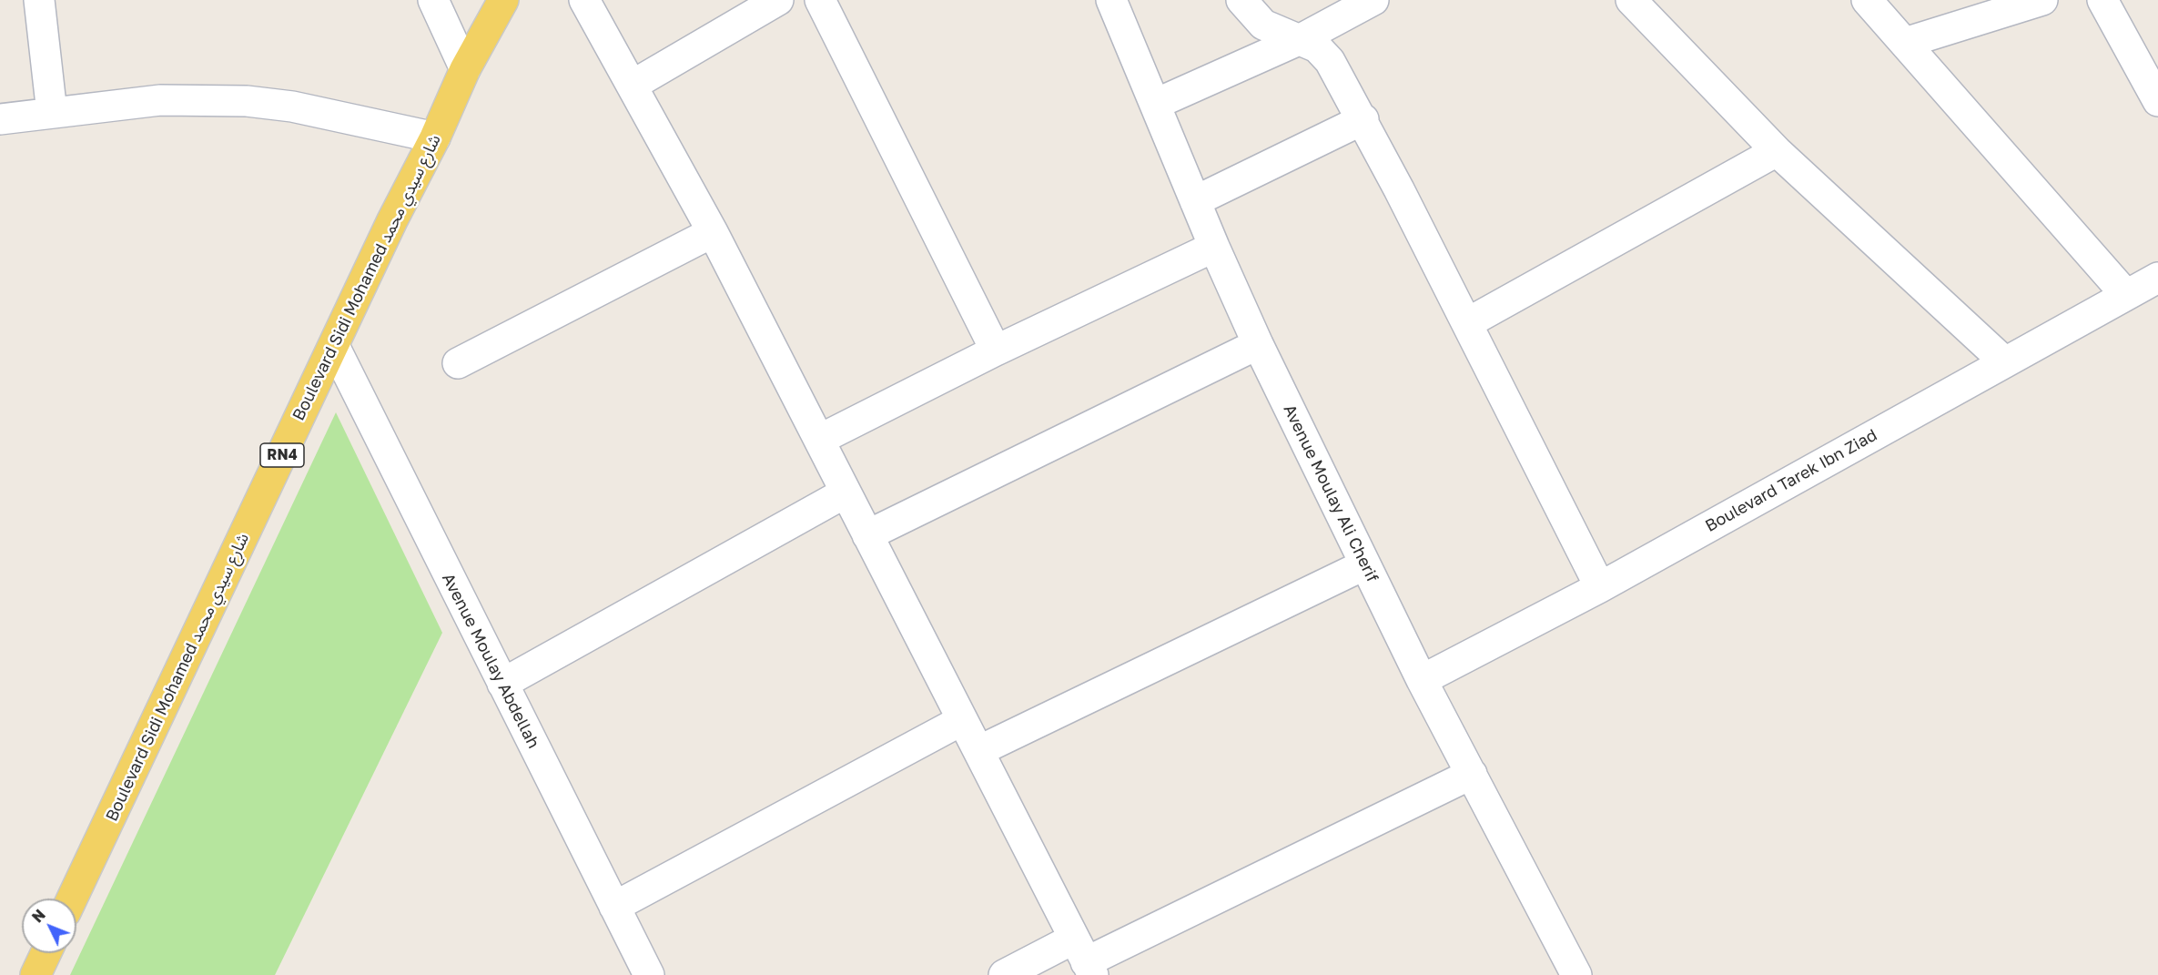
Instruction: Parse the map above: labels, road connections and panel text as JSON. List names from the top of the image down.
{
  "streets": {
    "main road": ["Boulevard Sidi Mohamed شارع سيدي محمد", "RN4"],
    "street": ["Boulevard Tarek Ibn Ziad", "Avenue Moulay Ali Cherif", "Avenue Moulay Abdellah"]
  },
  "crossings": [
    ["Boulevard Sidi Mohamed شارع سيدي محمد", "Avenue Moulay Abdellah"],
    ["Boulevard Tarek Ibn Ziad", "Avenue Moulay Ali Cherif"]
  ],
  "north": "top left"
}
